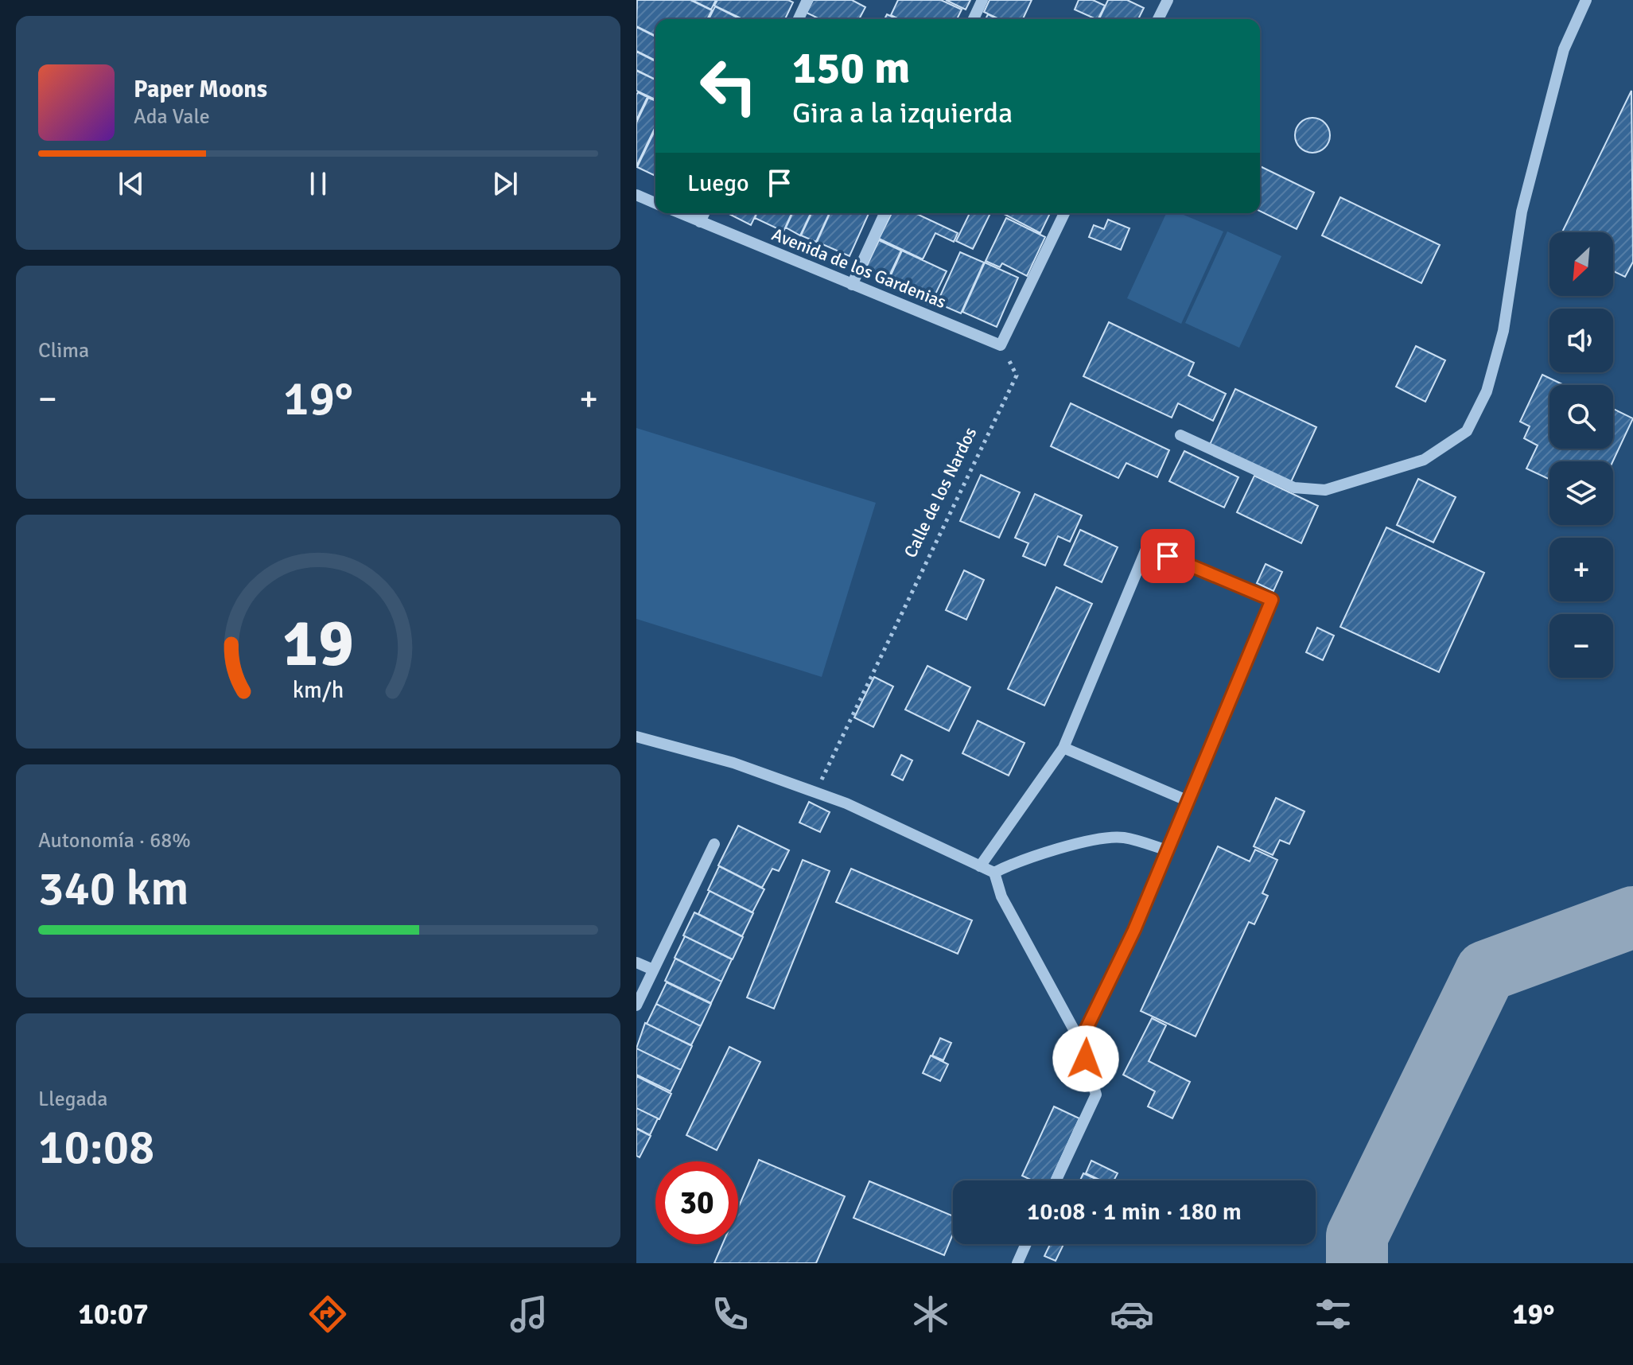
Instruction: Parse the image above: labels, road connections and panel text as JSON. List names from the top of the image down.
{
  "streets": {
    "street": ["Avenida de los Gardenias"],
    "path": ["Calle de los Nardos"]
  },
  "crossings": [
    ["Avenida de los Gardenias", "Calle de los Nardos"]
  ],
  "north": "bottom left",
  "page": {
    "turn": ["150 m", "Gira a la izquierda"],
    "song": ["Paper Moons", "Ada Vale"],
    "then": "Luego",
    "map_buttons": ["+", "−"],
    "tile": [
      "Clima",
      ["Autonomía · 68%", "340 km"],
      ["Llegada", "10:08"]
    ],
    "heat": ["−", "19°", "+"],
    "limit": "30",
    "trip": "10:08 · 1 min · 180 m",
    "tabs": ["10:07", "19°"],
    "gauge": ["19", "km/h"]
  }
}
